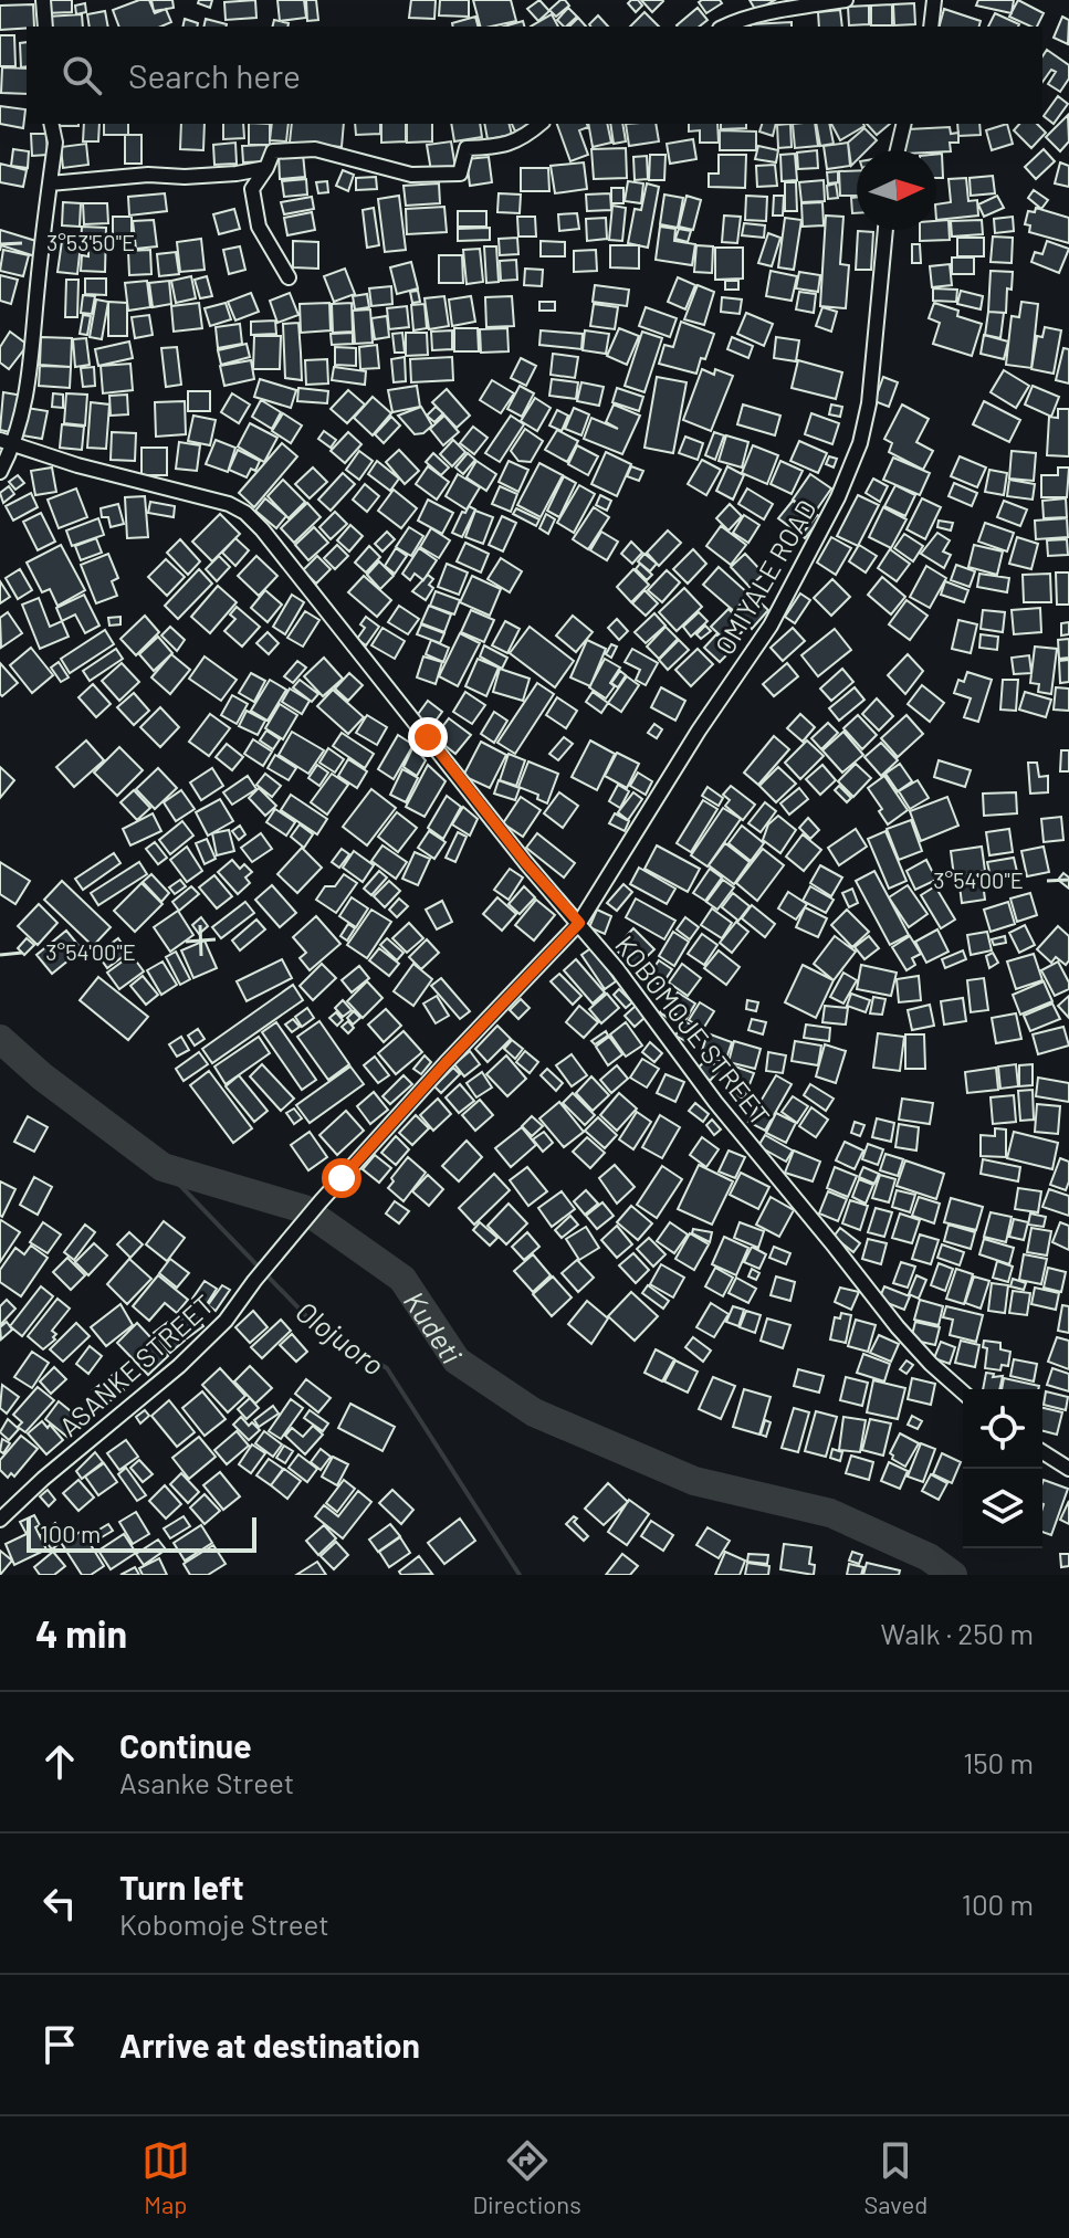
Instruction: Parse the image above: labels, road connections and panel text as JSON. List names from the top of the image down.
{
  "streets": {
    "street": ["OMIYALE ROAD", "KOBOMOJE STREET", "ASANKE STREET"]
  },
  "crossings": [
    ["OMIYALE ROAD", "KOBOMOJE STREET"],
    ["OMIYALE ROAD", "ASANKE STREET"],
    ["KOBOMOJE STREET", "ASANKE STREET"]
  ],
  "water": ["Kudeti", "Olojuoro"],
  "scale_bar": "100 m",
  "north": "right",
  "page": {
    "search": "Search here",
    "scale": "100 m",
    "heading": ["4 min", "Walk · 250 m"],
    "list": [
      ["Continue", "Asanke Street", "150 m"],
      ["Turn left", "Kobomoje Street", "100 m"],
      "Arrive at destination"
    ],
    "nav": ["Map", "Directions", "Saved"]
  },
  "coordinates": ["3°53'50\"E", "3°54'00\"E"]
}
